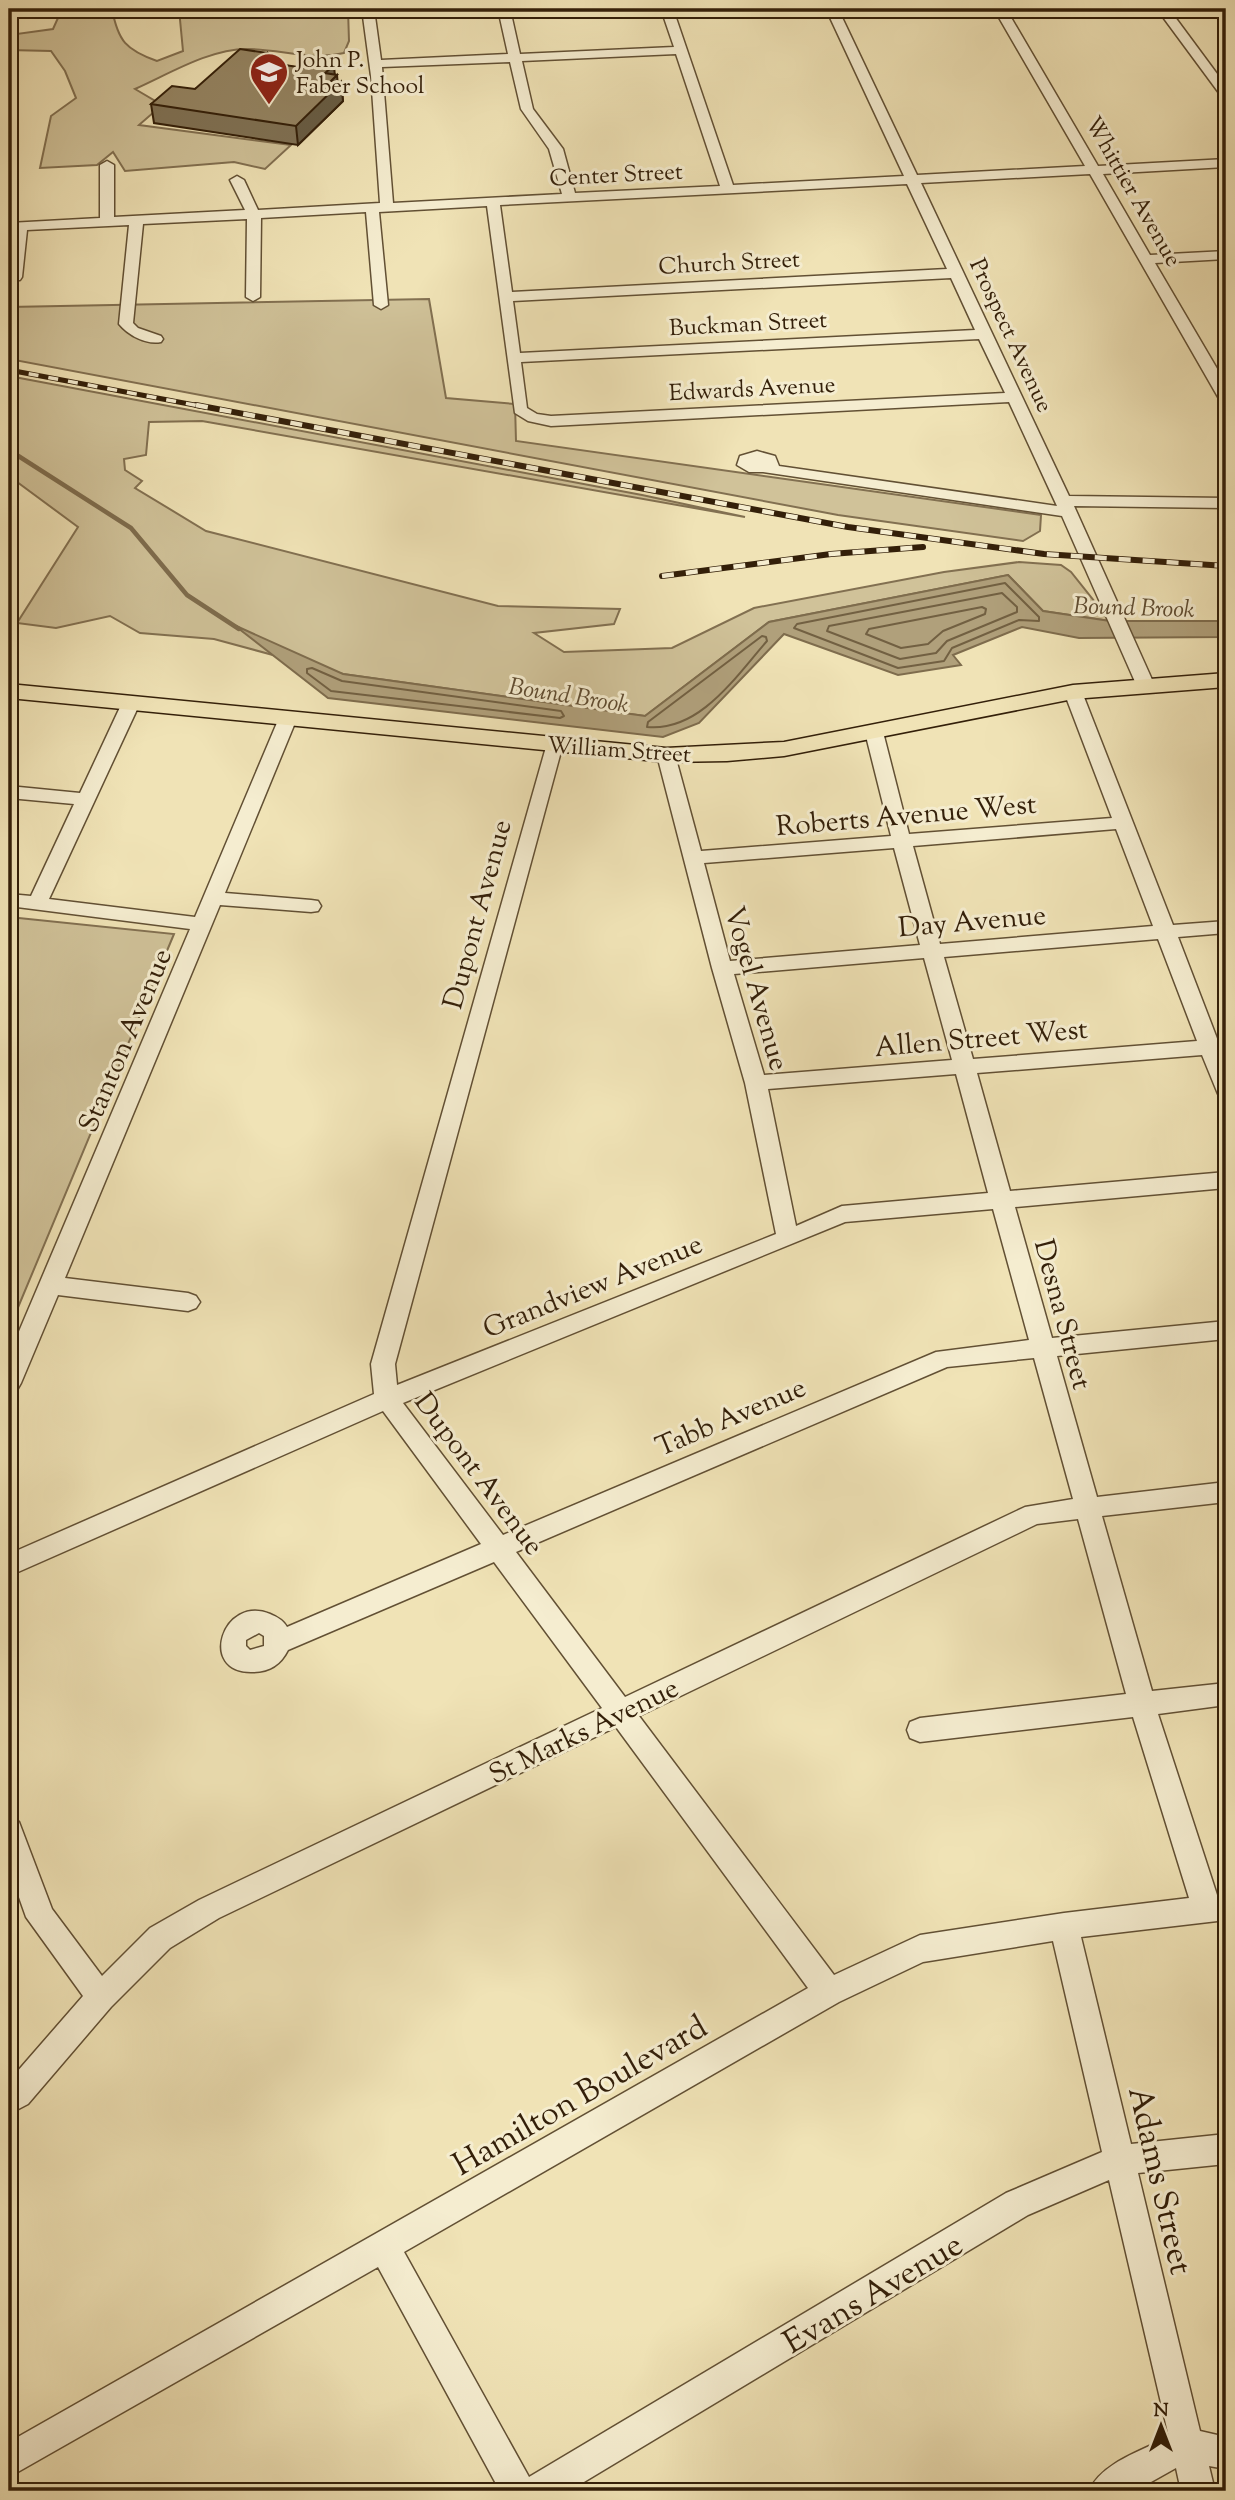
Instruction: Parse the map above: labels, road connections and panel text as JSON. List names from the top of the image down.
{
  "streets": {
    "main road": ["William Street"],
    "street": [
      "Center Street",
      "Whittier Avenue",
      "Church Street",
      "Buckman Street",
      "Prospect Avenue",
      "Edwards Avenue",
      "Roberts Avenue West",
      "Dupont Avenue",
      "Day Avenue",
      "Vogel Avenue",
      "Allen Street West",
      "Stanton Avenue",
      "Grandview Avenue",
      "Desna Street",
      "Tabb Avenue",
      "St Marks Avenue",
      "Hamilton Boulevard",
      "Adams Street",
      "Evans Avenue"
    ]
  },
  "crossings": [
    ["Center Street", "Whittier Avenue"],
    ["Center Street", "Prospect Avenue"],
    ["Church Street", "Prospect Avenue"],
    ["Buckman Street", "Prospect Avenue"],
    ["Buckman Street", "Edwards Avenue"],
    ["Prospect Avenue", "Edwards Avenue"],
    ["Prospect Avenue", "William Street"],
    ["William Street", "Dupont Avenue"],
    ["William Street", "Vogel Avenue"],
    ["William Street", "Stanton Avenue"],
    ["William Street", "Desna Street"],
    ["Roberts Avenue West", "Vogel Avenue"],
    ["Roberts Avenue West", "Desna Street"],
    ["Dupont Avenue", "Grandview Avenue"],
    ["Dupont Avenue", "Tabb Avenue"],
    ["Dupont Avenue", "St Marks Avenue"],
    ["Dupont Avenue", "Hamilton Boulevard"],
    ["Day Avenue", "Vogel Avenue"],
    ["Day Avenue", "Desna Street"],
    ["Vogel Avenue", "Allen Street West"],
    ["Vogel Avenue", "Grandview Avenue"],
    ["Allen Street West", "Desna Street"],
    ["Grandview Avenue", "Desna Street"],
    ["Desna Street", "Tabb Avenue"],
    ["Desna Street", "St Marks Avenue"],
    ["Desna Street", "Hamilton Boulevard"],
    ["Hamilton Boulevard", "Adams Street"],
    ["Adams Street", "Evans Avenue"]
  ],
  "water": ["Bound Brook"],
  "places": {
    "school or university": ["John P. Faber School"]
  },
  "north": "top"
}
